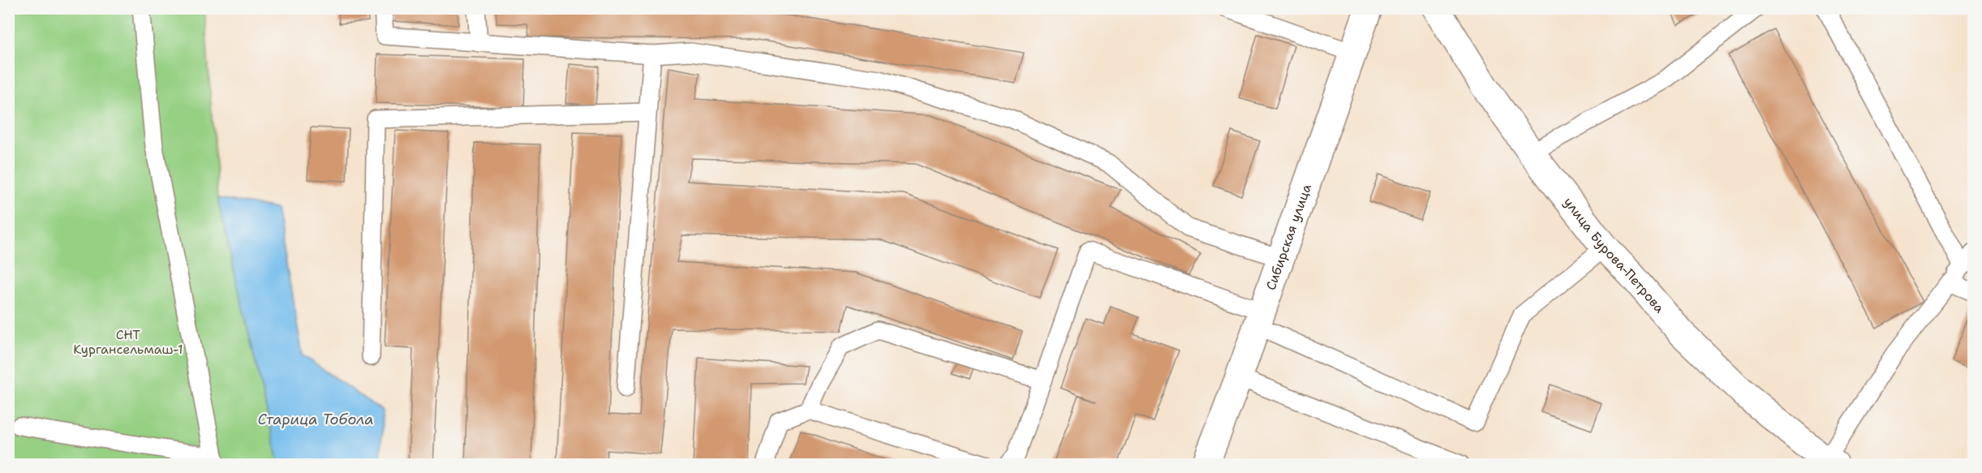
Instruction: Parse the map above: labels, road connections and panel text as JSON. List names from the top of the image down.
{
  "streets": {
    "main road": ["Сибирская улица", "улица Бурова-Петрова"]
  },
  "water": ["Старица Тобола"],
  "parks": ["СНТ Кургансельмаш-1"]
}
